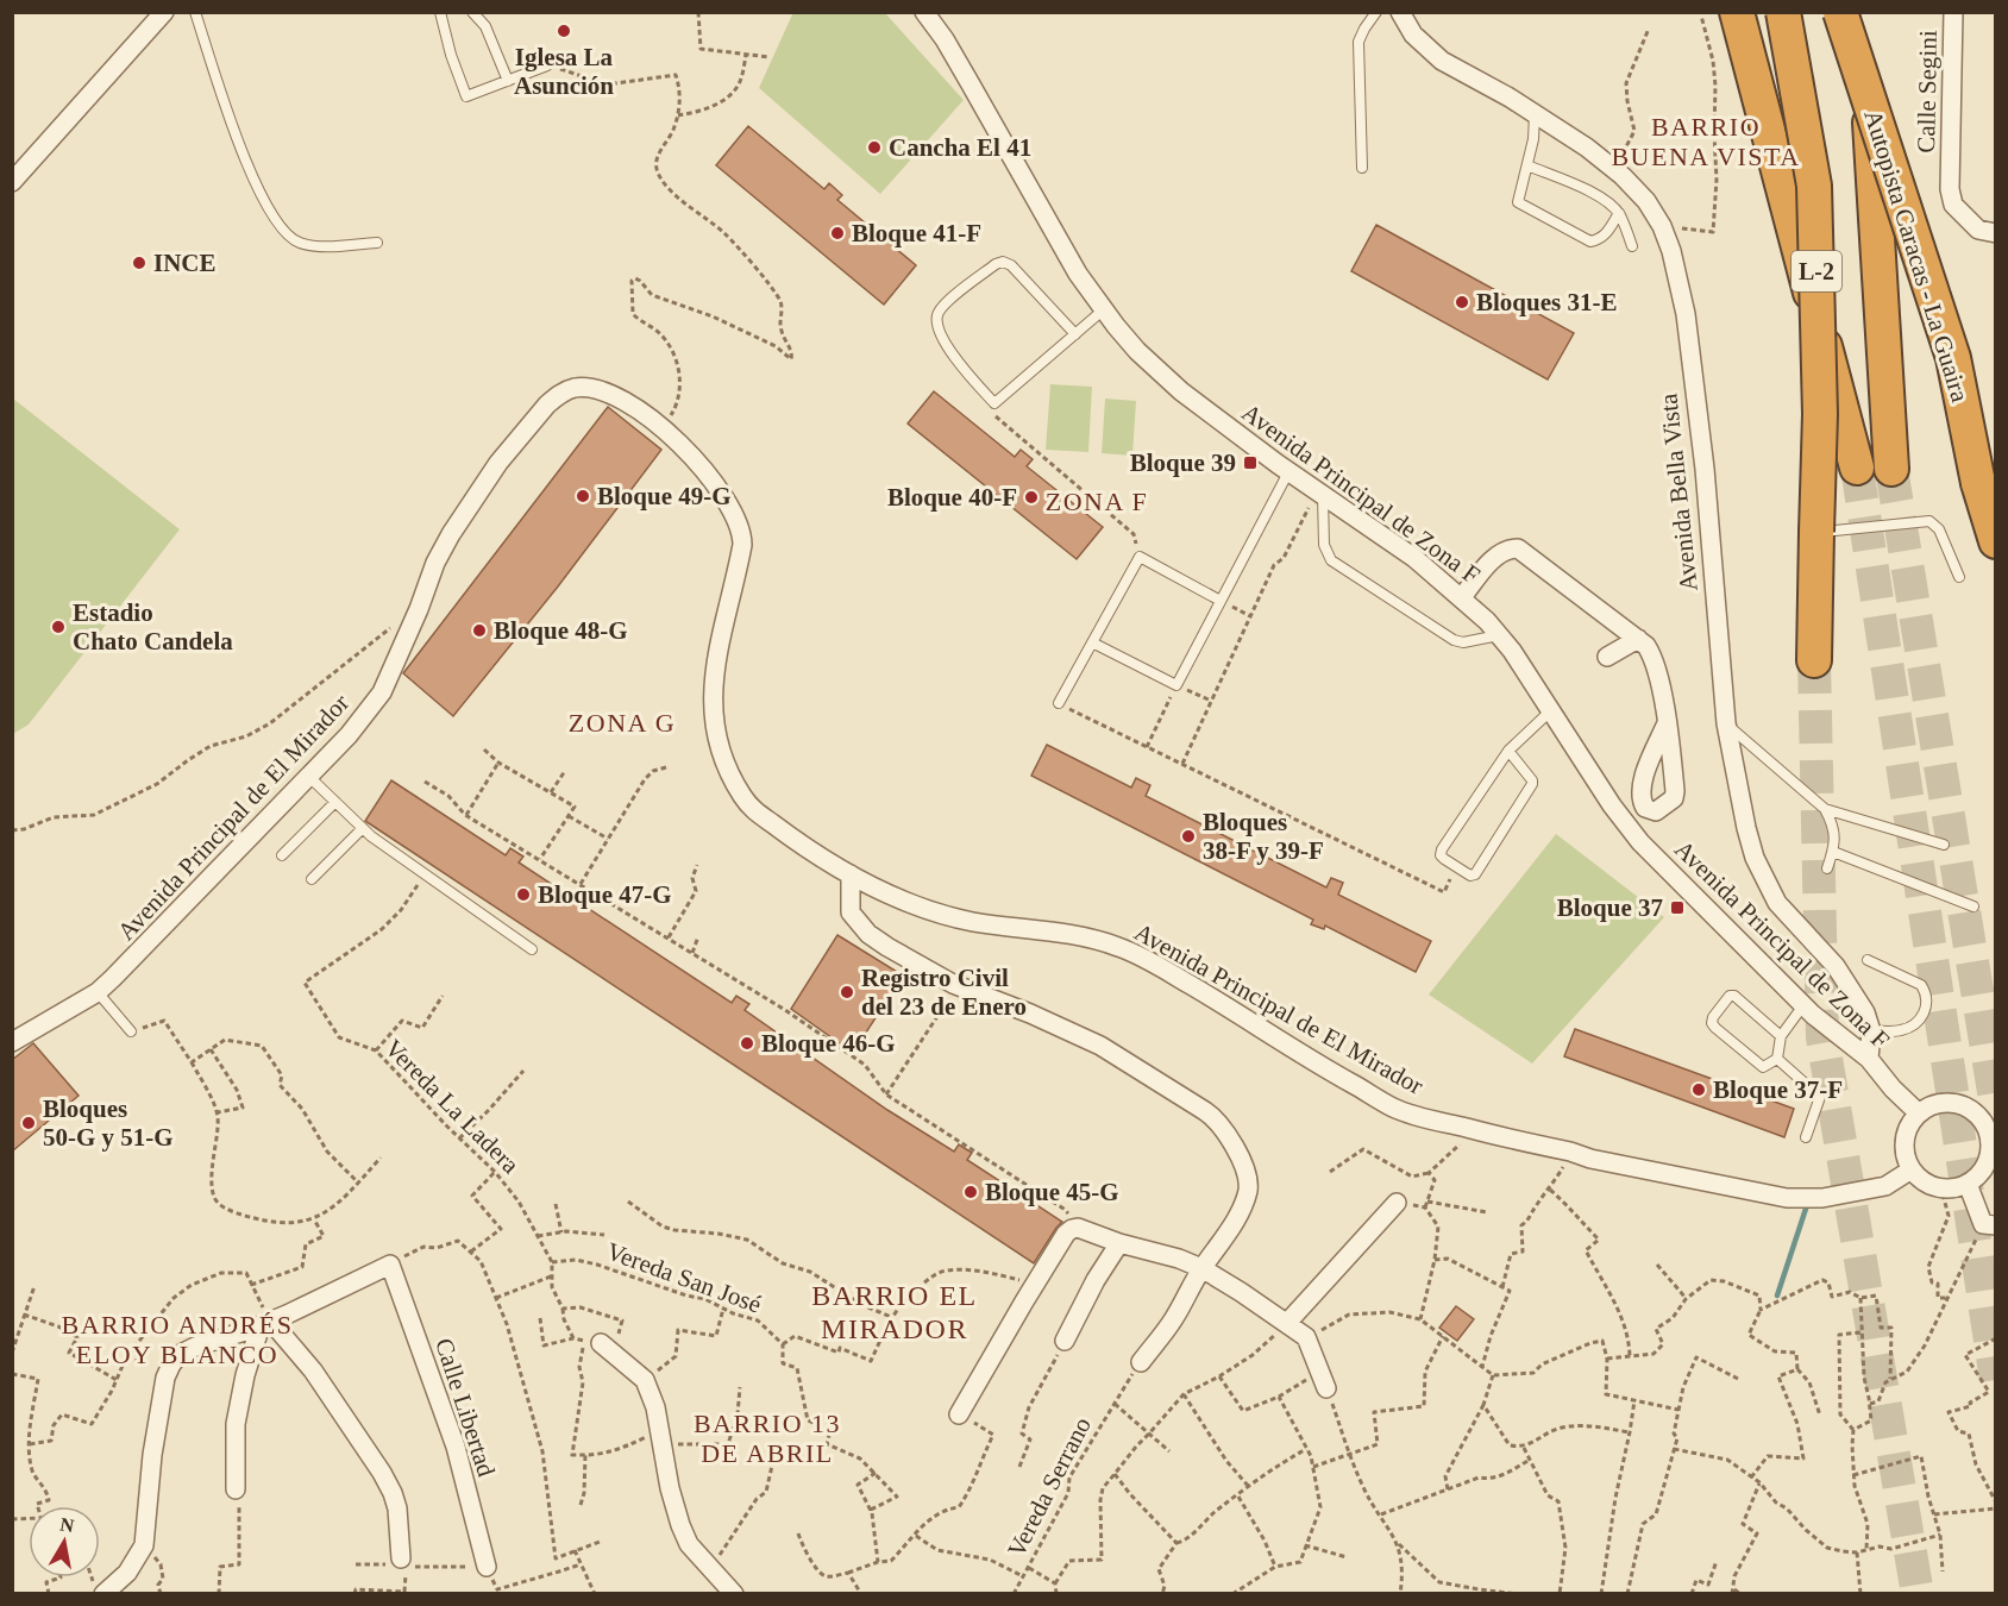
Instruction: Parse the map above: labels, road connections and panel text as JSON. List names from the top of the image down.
{
  "streets": {
    "highway": ["Autopista Caracas - La Guaira", "L-2"],
    "street": [
      "Calle Segini",
      "Avenida Bella Vista",
      "Avenida Principal de Zona F",
      "Avenida Principal de El Mirador",
      "Calle Libertad"
    ],
    "path": ["Vereda La Ladera", "Vereda San José", "Vereda Serrano"]
  },
  "crossings": [
    ["Avenida Bella Vista", "Avenida Principal de Zona F"],
    ["Avenida Principal de Zona F", "Avenida Principal de El Mirador"],
    ["Vereda La Ladera", "Vereda San José"]
  ],
  "districts": [
    "BARRIO BUENA VISTA",
    "ZONA F",
    "ZONA G",
    "BARRIO EL MIRADOR",
    "BARRIO ANDRÉS ELOY BLANCO",
    "BARRIO 13 DE ABRIL"
  ],
  "places": {
    "other": [
      "Iglesa La Asunción",
      "Cancha El 41",
      "Bloque 41-F",
      "INCE",
      "Bloques 31-E",
      "Bloque 49-G",
      "Bloque 40-F",
      "Estadio Chato Candela",
      "Bloque 48-G",
      "Bloques 38-F y 39-F",
      "Bloque 47-G",
      "Registro Civil del 23 de Enero",
      "Bloque 46-G",
      "Bloque 37-F",
      "Bloques 50-G y 51-G",
      "Bloque 45-G"
    ],
    "transit": ["Bloque 39", "Bloque 37"]
  },
  "north": "top"
}
